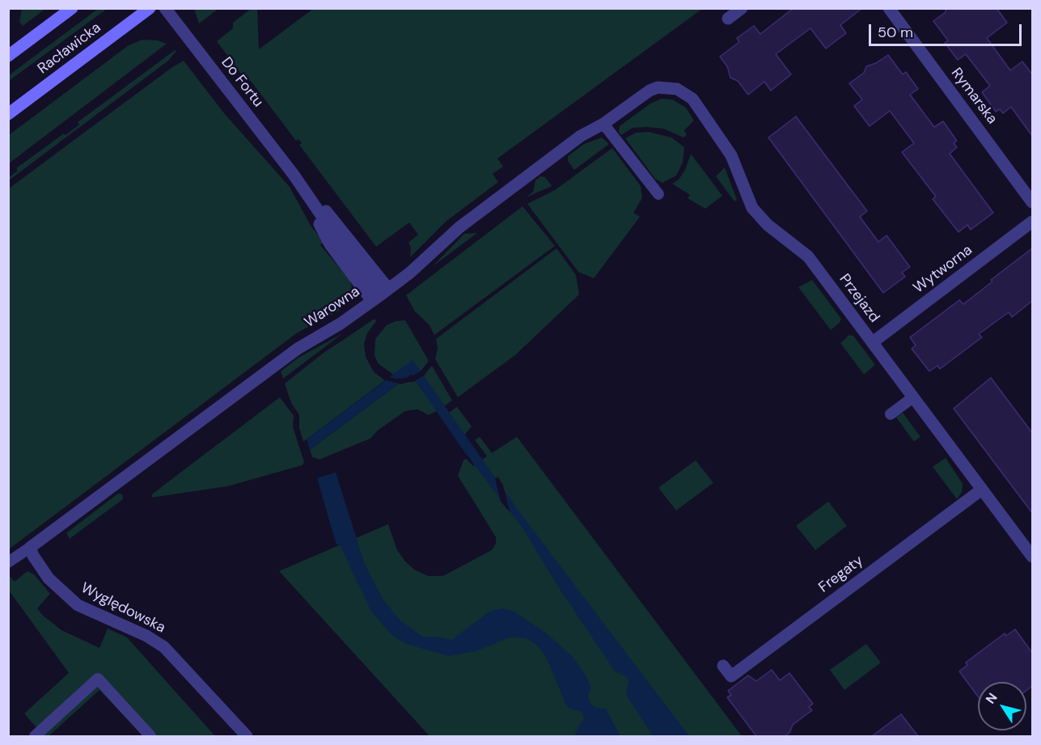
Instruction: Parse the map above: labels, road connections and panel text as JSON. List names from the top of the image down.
{
  "streets": {
    "main road": ["Racławicka"],
    "street": [
      "Do Fortu",
      "Rymarska",
      "Wytworna",
      "Przejazd",
      "Warowna",
      "Fregaty",
      "Wyględowska"
    ]
  },
  "crossings": [
    ["Do Fortu", "Warowna"],
    ["Wytworna", "Przejazd"],
    ["Przejazd", "Warowna"],
    ["Przejazd", "Fregaty"],
    ["Warowna", "Wyględowska"]
  ],
  "scale_bar": "50 m",
  "north": "top left"
}
